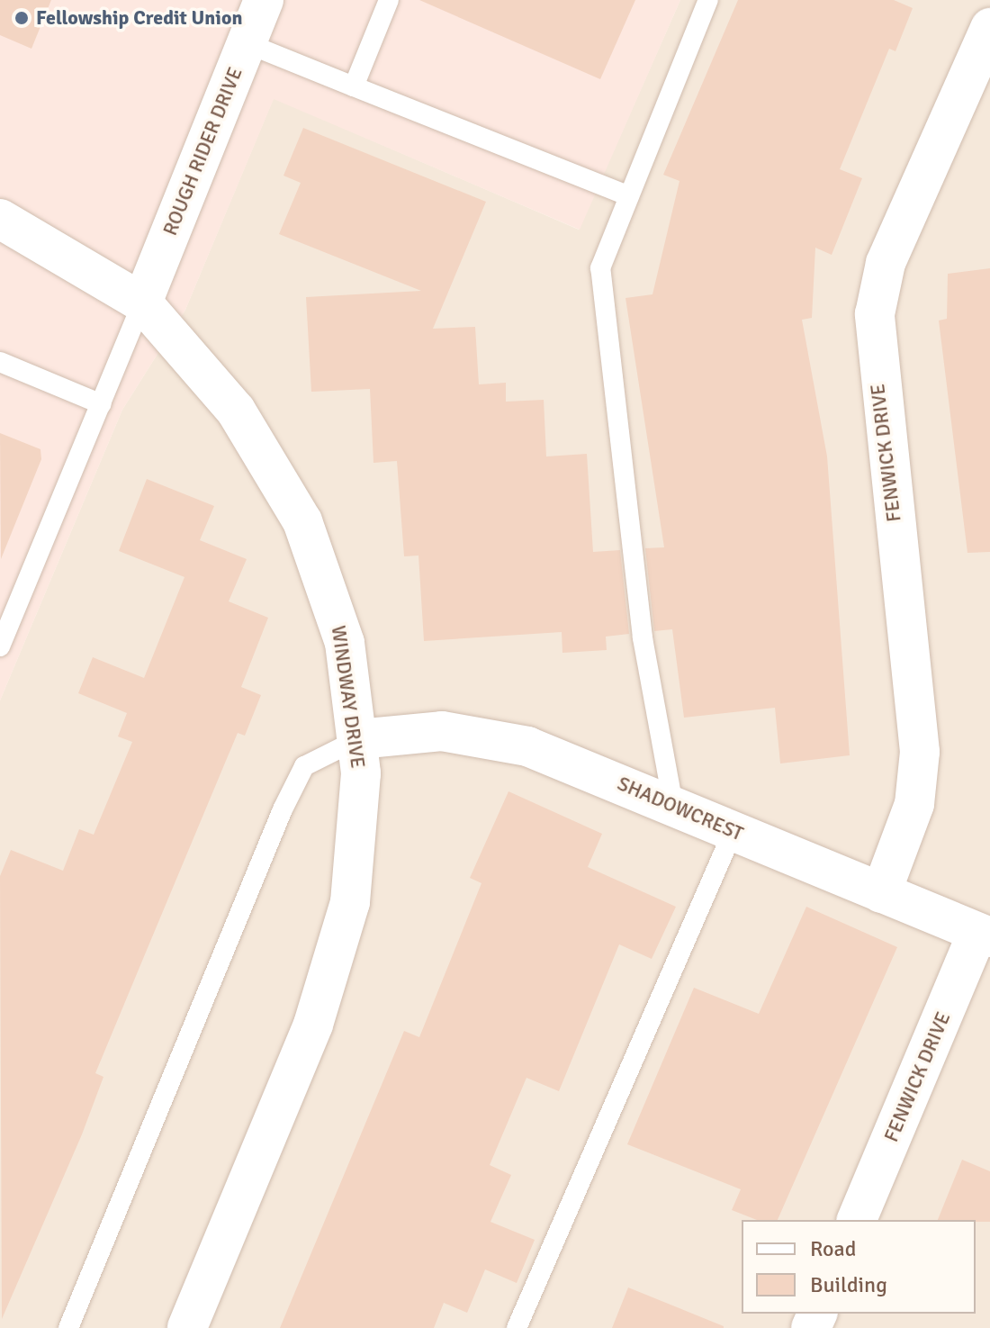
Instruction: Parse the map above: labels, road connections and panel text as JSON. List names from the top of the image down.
{
  "streets": {
    "street": [
      "ROUGH RIDER DRIVE",
      "FENWICK DRIVE",
      "WINDWAY DRIVE",
      "SHADOWCREST"
    ]
  },
  "crossings": [
    ["ROUGH RIDER DRIVE", "WINDWAY DRIVE"],
    ["FENWICK DRIVE", "SHADOWCREST"],
    ["WINDWAY DRIVE", "SHADOWCREST"]
  ],
  "places": ["Fellowship Credit Union"],
  "legend": ["Road", "Building"]
}
